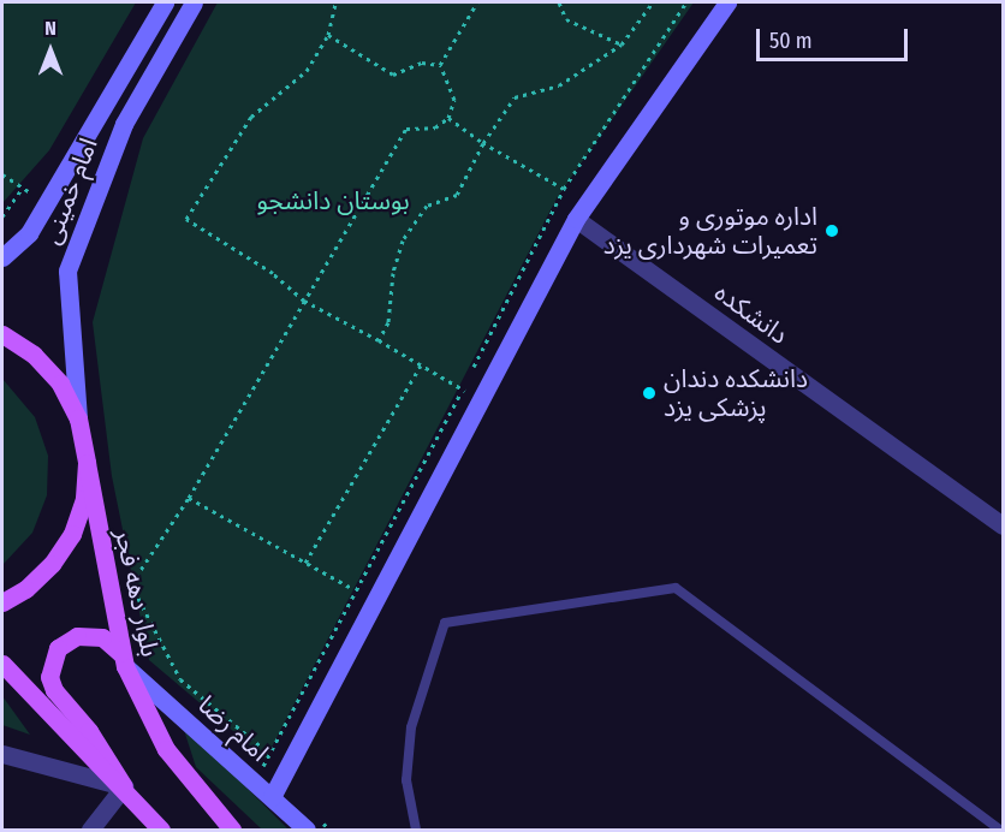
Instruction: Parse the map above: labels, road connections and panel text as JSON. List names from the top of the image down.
{
  "streets": {
    "main road": ["امام خمینی", "بلوار دهه فجر", "امام رضا"],
    "street": ["دانشکده"]
  },
  "crossings": [
    ["بلوار دهه فجر", "امام رضا"]
  ],
  "parks": ["بوستان دانشجو"],
  "places": ["اداره موتوری و تعمیرات شهرداری یزد", "دانشکده دندان پزشکی یزد"],
  "scale_bar": "50 m",
  "north": "top"
}
